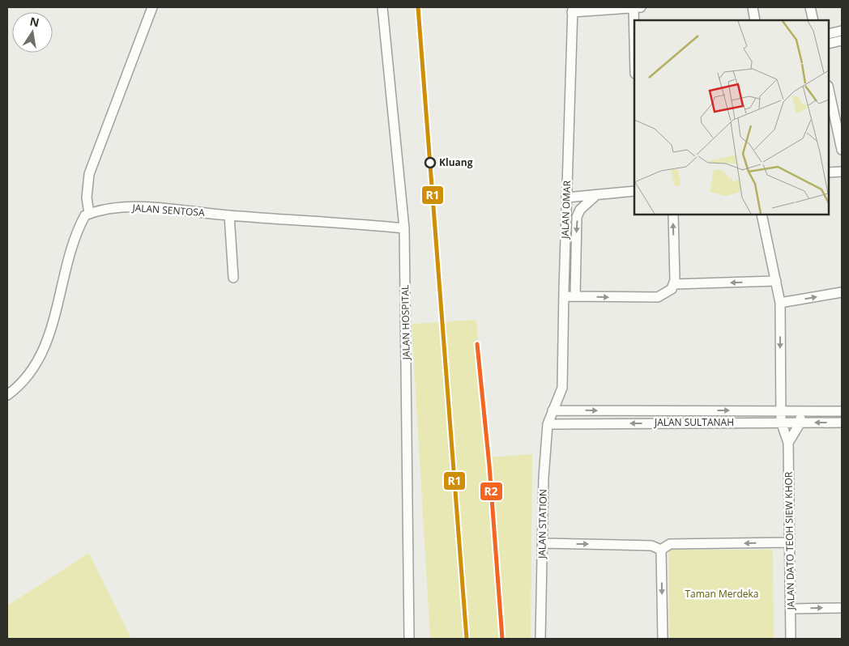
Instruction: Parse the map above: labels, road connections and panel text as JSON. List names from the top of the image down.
{
  "streets": {
    "street": [
      "JALAN OMAR",
      "JALAN SENTOSA",
      "JALAN HOSPITAL",
      "JALAN SULTANAH",
      "JALAN STATION",
      "JALAN DATO TEOH SIEW KHOR"
    ]
  },
  "crossings": [
    ["JALAN OMAR", "JALAN SULTANAH"],
    ["JALAN OMAR", "JALAN STATION"],
    ["JALAN SENTOSA", "JALAN HOSPITAL"],
    ["JALAN SULTANAH", "JALAN STATION"]
  ],
  "parks": ["Taman Merdeka"],
  "places": ["Kluang"],
  "lines": ["transit line R1", "transit line R2"],
  "north": "top"
}
